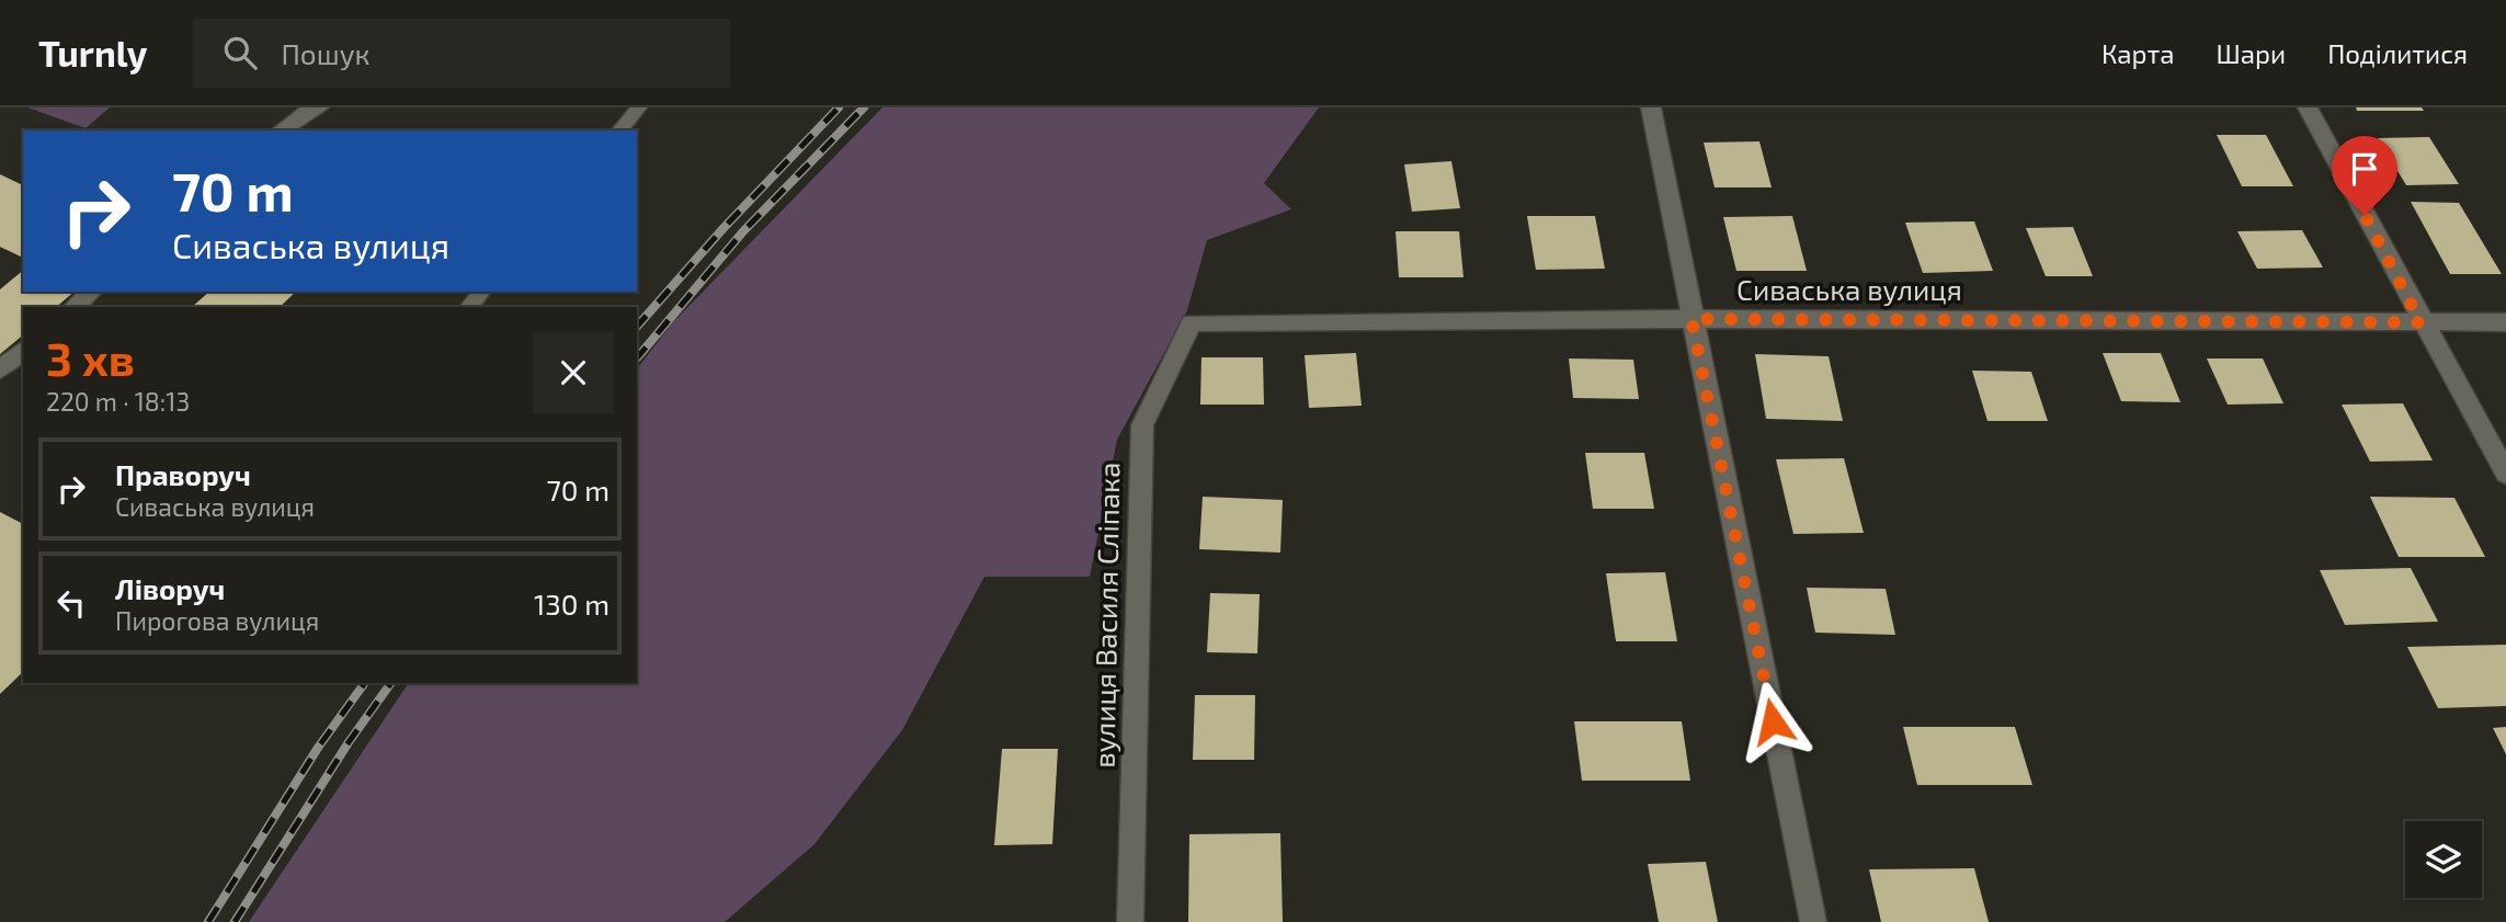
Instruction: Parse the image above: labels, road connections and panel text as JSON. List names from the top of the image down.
{
  "streets": {
    "street": ["Сиваська вулиця", "вулиця Василя Сліпака"]
  },
  "crossings": [
    ["Сиваська вулиця", "вулиця Василя Сліпака"]
  ],
  "page": {
    "header": "Turnly",
    "search": "Пошук",
    "nav": ["Карта", "Шари", "Поділитися"],
    "turn": ["70 m", "Сиваська вулиця"],
    "heading": ["3 хв", "220 m · 18:13"],
    "list": [
      {
        "name": "Праворуч",
        "note": "Сиваська вулиця",
        "value": "70 m"
      },
      {
        "name": "Ліворуч",
        "note": "Пирогова вулиця",
        "value": "130 m"
      }
    ]
  }
}
